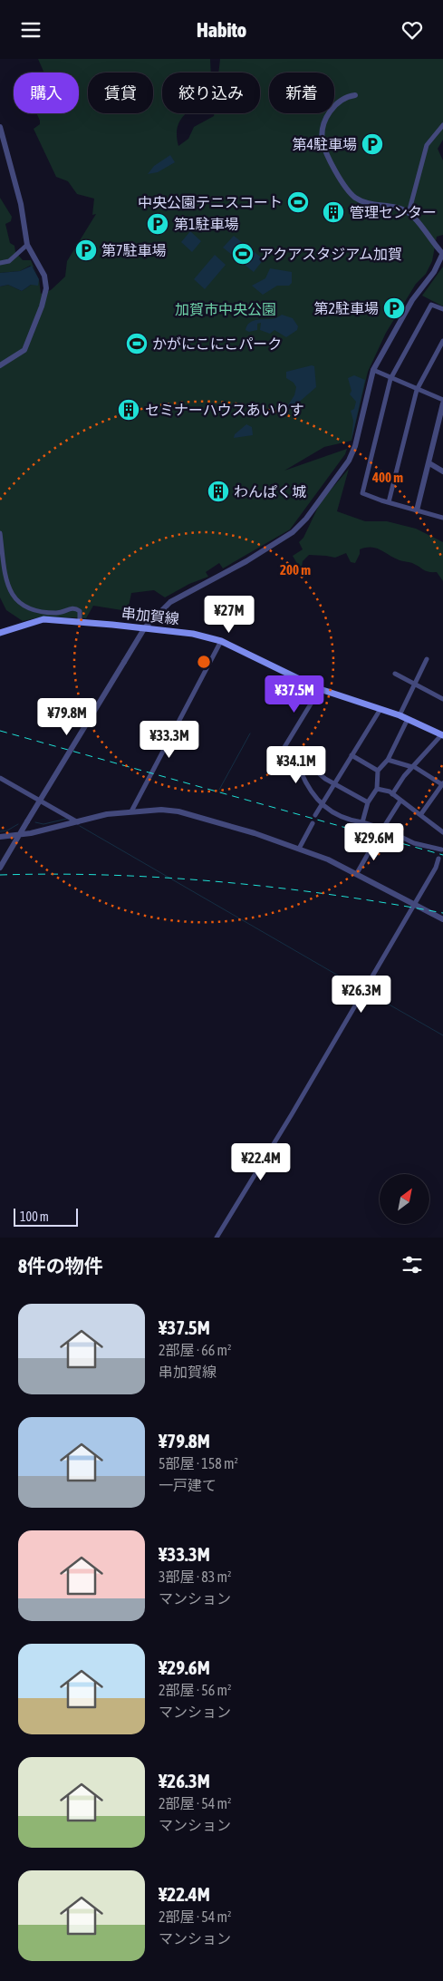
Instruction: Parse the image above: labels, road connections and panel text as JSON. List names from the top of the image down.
{
  "streets": {
    "main road": ["串加賀線"]
  },
  "parks": ["加賀市中央公園"],
  "places": {
    "parking": [
      "第4駐車場",
      "第1駐車場",
      "第7駐車場",
      "第2駐車場"
    ],
    "sports": ["中央公園テニスコート", "アクアスタジアム加賀", "かがにこにこパーク"],
    "building": ["管理センター", "セミナーハウスあいりす", "わんぱく城"]
  },
  "scale_bar": "100 m",
  "north": "top right",
  "page": {
    "header": "Habito",
    "chip": [
      "購入",
      "賃貸",
      "絞り込み",
      "新着"
    ],
    "price": [
      "¥27M",
      "¥37.5M",
      "¥79.8M",
      "¥33.3M",
      "¥34.1M",
      "¥29.6M",
      "¥26.3M",
      "¥22.4M"
    ],
    "scale": "100 m",
    "heading": "8件の物件",
    "list": [
      {
        "name": "¥37.5M",
        "note": "2部屋 · 66 m² · 串加賀線"
      },
      {
        "name": "¥79.8M",
        "note": "5部屋 · 158 m² · 一戸建て"
      },
      {
        "name": "¥33.3M",
        "note": "3部屋 · 83 m² · マンション"
      },
      {
        "name": "¥29.6M",
        "note": "2部屋 · 56 m² · マンション"
      },
      {
        "name": "¥26.3M",
        "note": "2部屋 · 54 m² · マンション"
      },
      {
        "name": "¥22.4M",
        "note": "2部屋 · 54 m² · マンション"
      }
    ]
  },
  "rings": ["400 m", "200 m"]
}
